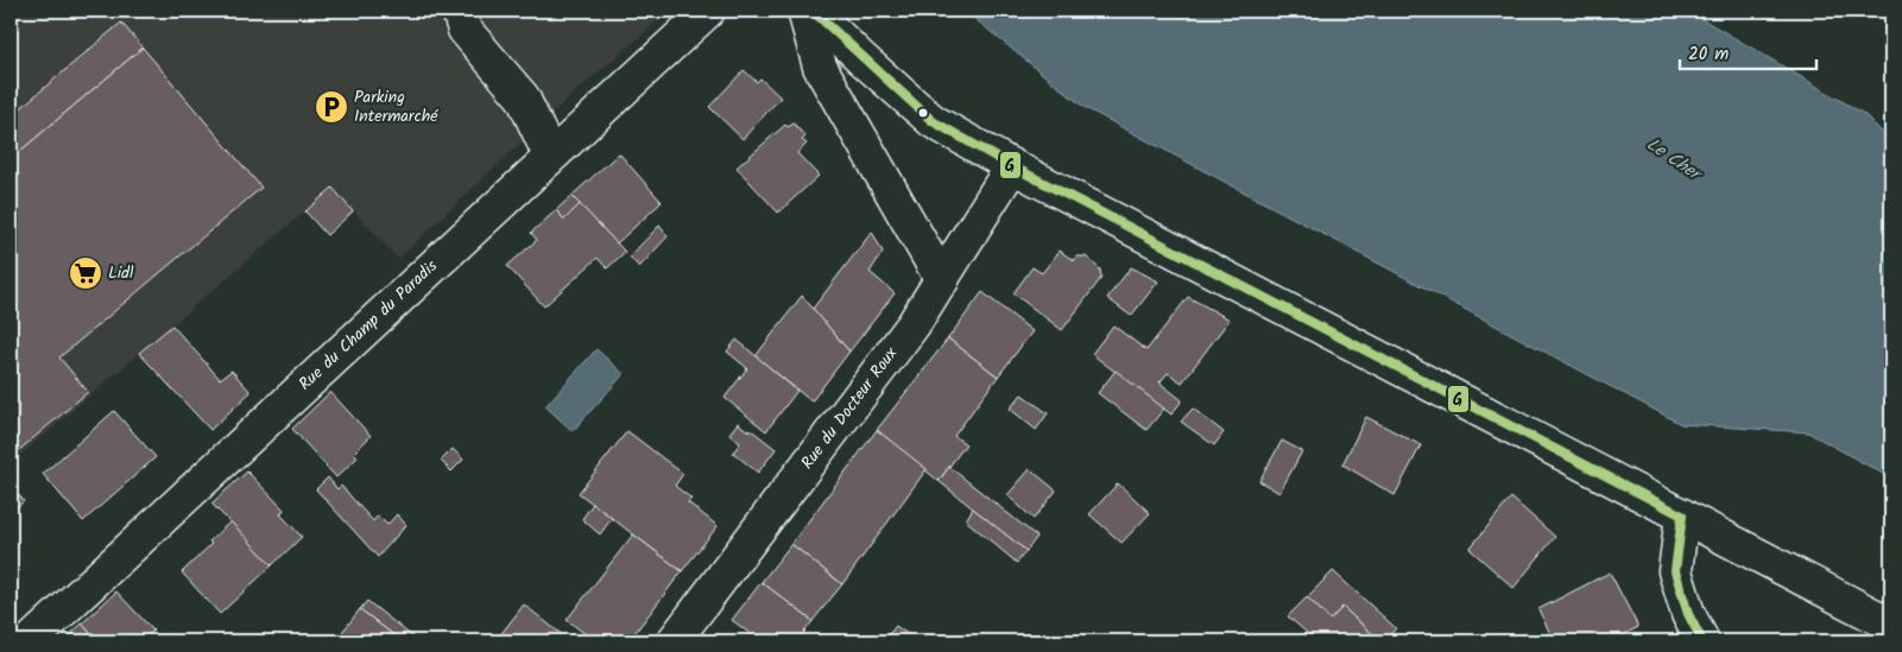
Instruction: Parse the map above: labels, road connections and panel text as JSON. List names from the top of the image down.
{
  "streets": {
    "street": ["Rue du Champ du Paradis", "Rue du Docteur Roux"]
  },
  "water": ["Le Cher"],
  "places": {
    "parking": ["Parking Intermarché"],
    "supermarket": ["Lidl"]
  },
  "lines": ["transit line G"],
  "scale_bar": "20 m"
}
